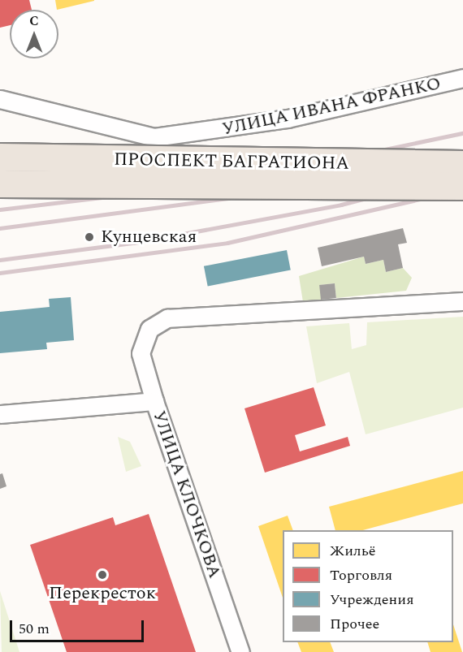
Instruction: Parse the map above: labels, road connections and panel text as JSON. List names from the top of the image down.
{
  "streets": {
    "main road": ["ПРОСПЕКТ БАГРАТИОНА"],
    "street": ["УЛИЦА ИВАНА ФРАНКО", "УЛИЦА КЛОЧКОВА"]
  },
  "places": ["Кунцевская", "Перекресток"],
  "legend": [
    "Жильё",
    "Торговля",
    "Учреждения",
    "Прочее"
  ],
  "scale_bar": "50 m",
  "north": "top"
}
